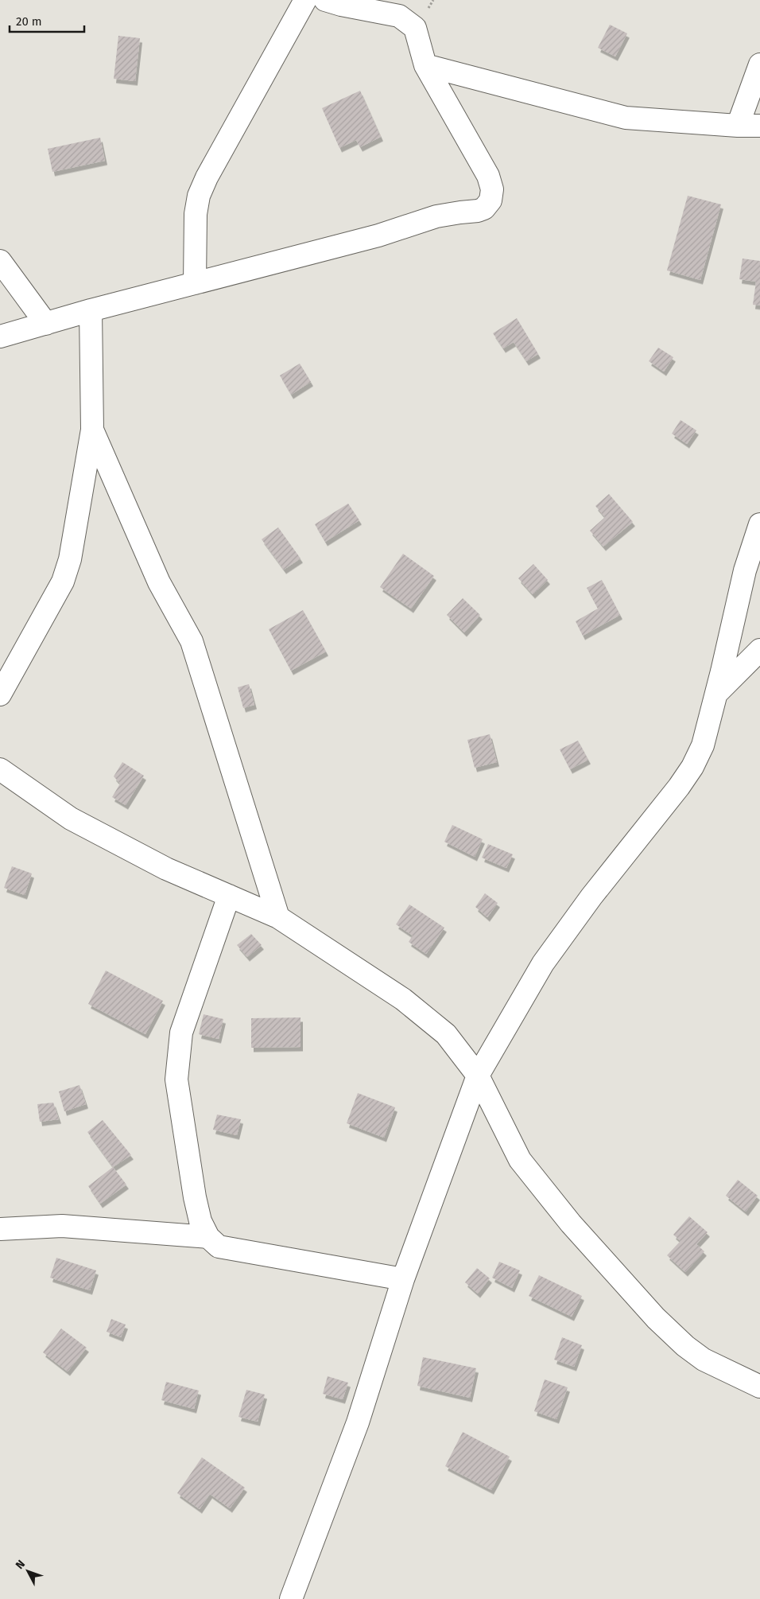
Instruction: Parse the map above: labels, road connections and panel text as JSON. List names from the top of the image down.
{
  "scale_bar": "20 m",
  "north": "top left"
}
